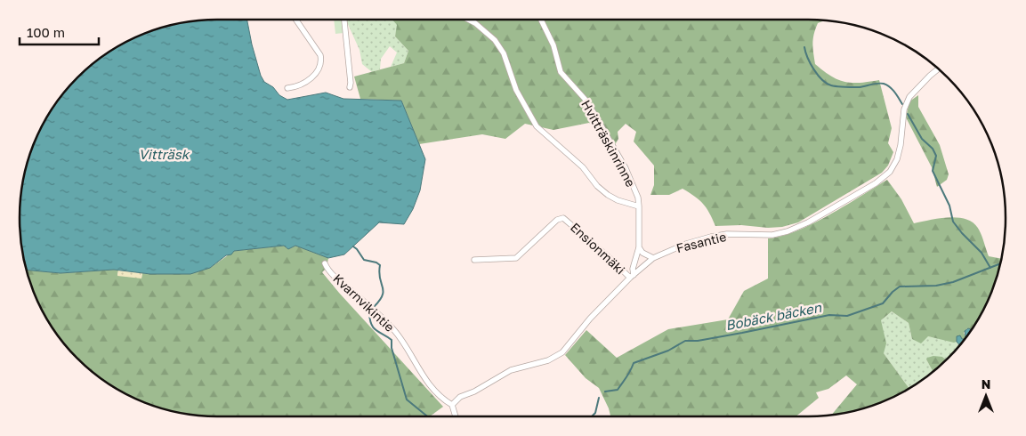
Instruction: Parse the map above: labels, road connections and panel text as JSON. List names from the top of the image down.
{
  "streets": {
    "street": [
      "Hvitträskinrinne",
      "Fasantie",
      "Ensionmäki",
      "Kvarnvikintie"
    ]
  },
  "crossings": [
    ["Hvitträskinrinne", "Fasantie"],
    ["Hvitträskinrinne", "Ensionmäki"],
    ["Fasantie", "Ensionmäki"],
    ["Fasantie", "Kvarnvikintie"]
  ],
  "water": ["Vitträsk", "Bobäck bäcken"],
  "scale_bar": "100 m",
  "north": "top"
}
